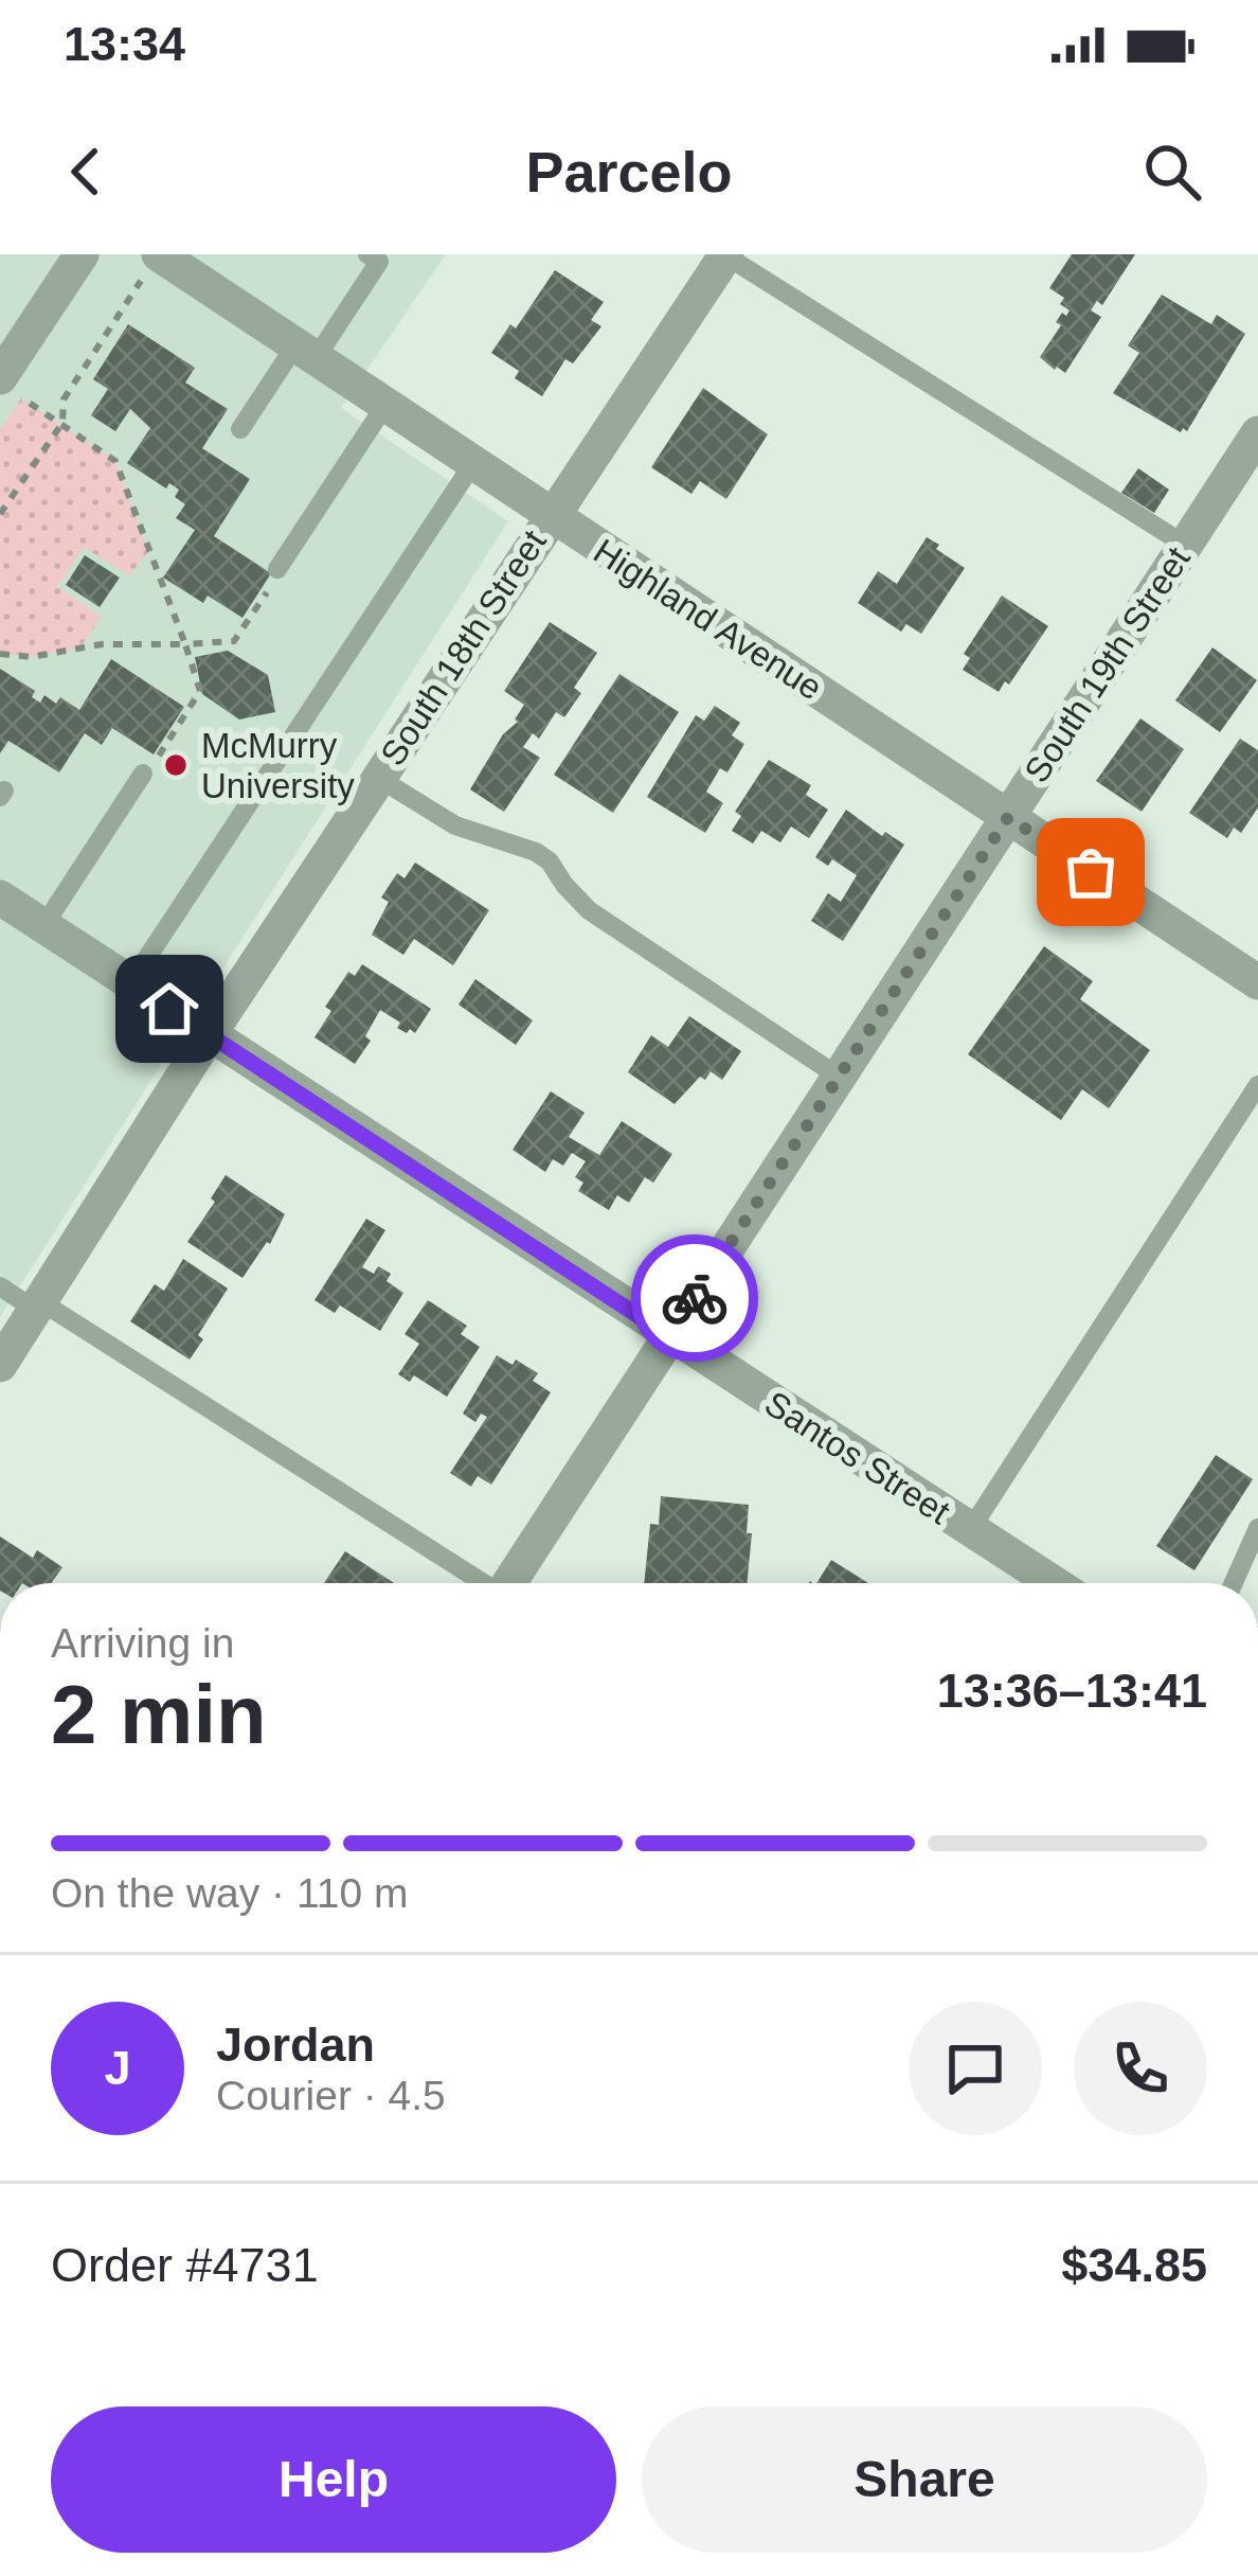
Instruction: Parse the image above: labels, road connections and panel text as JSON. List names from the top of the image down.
{
  "streets": {
    "street": [
      "Highland Avenue",
      "South 18th Street",
      "South 19th Street",
      "Santos Street"
    ]
  },
  "crossings": [
    ["Highland Avenue", "South 18th Street"],
    ["Highland Avenue", "South 19th Street"],
    ["South 18th Street", "Santos Street"],
    ["South 19th Street", "Santos Street"]
  ],
  "places": ["McMurry University"],
  "page": {
    "status": "13:34",
    "header": "Parcelo",
    "heading": ["2 min", "Arriving in", "13:36–13:41"],
    "panel": [
      "Jordan",
      "Courier · 4.5",
      "Order #4731",
      "$34.85"
    ],
    "bar": "On the way · 110 m",
    "round": "J",
    "buttons": ["Help", "Share"]
  }
}
